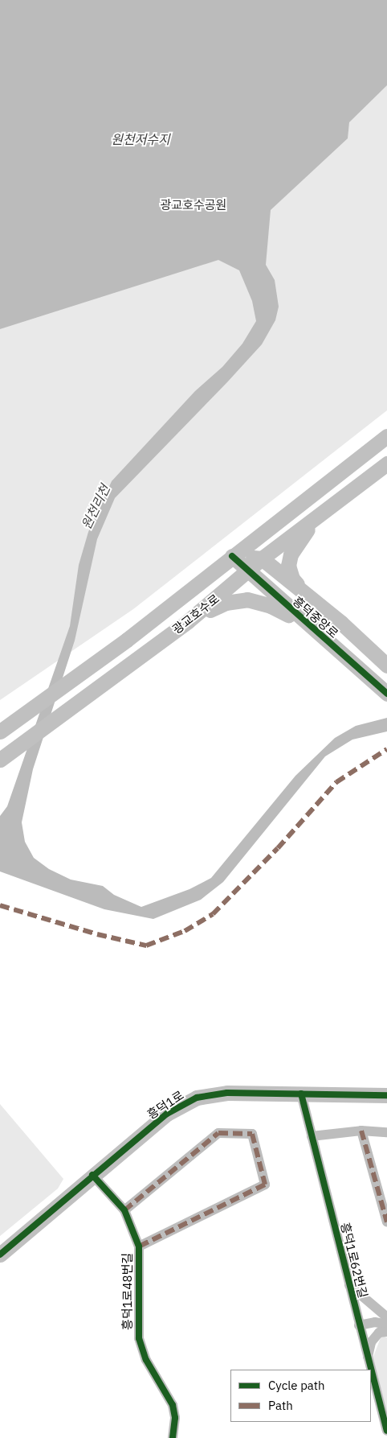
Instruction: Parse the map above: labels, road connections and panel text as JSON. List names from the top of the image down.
{
  "streets": {
    "main road": ["광교호수로", "흥덕중앙로", "흥덕1로"],
    "street": ["흥덕1로62번길", "흥덕1로48번길"]
  },
  "crossings": [
    ["광교호수로", "흥덕중앙로"],
    ["흥덕1로", "흥덕1로62번길"],
    ["흥덕1로", "흥덕1로48번길"]
  ],
  "water": ["원천저수지", "원천리천"],
  "parks": ["광교호수공원"],
  "legend": ["Cycle path", "Path"]
}
